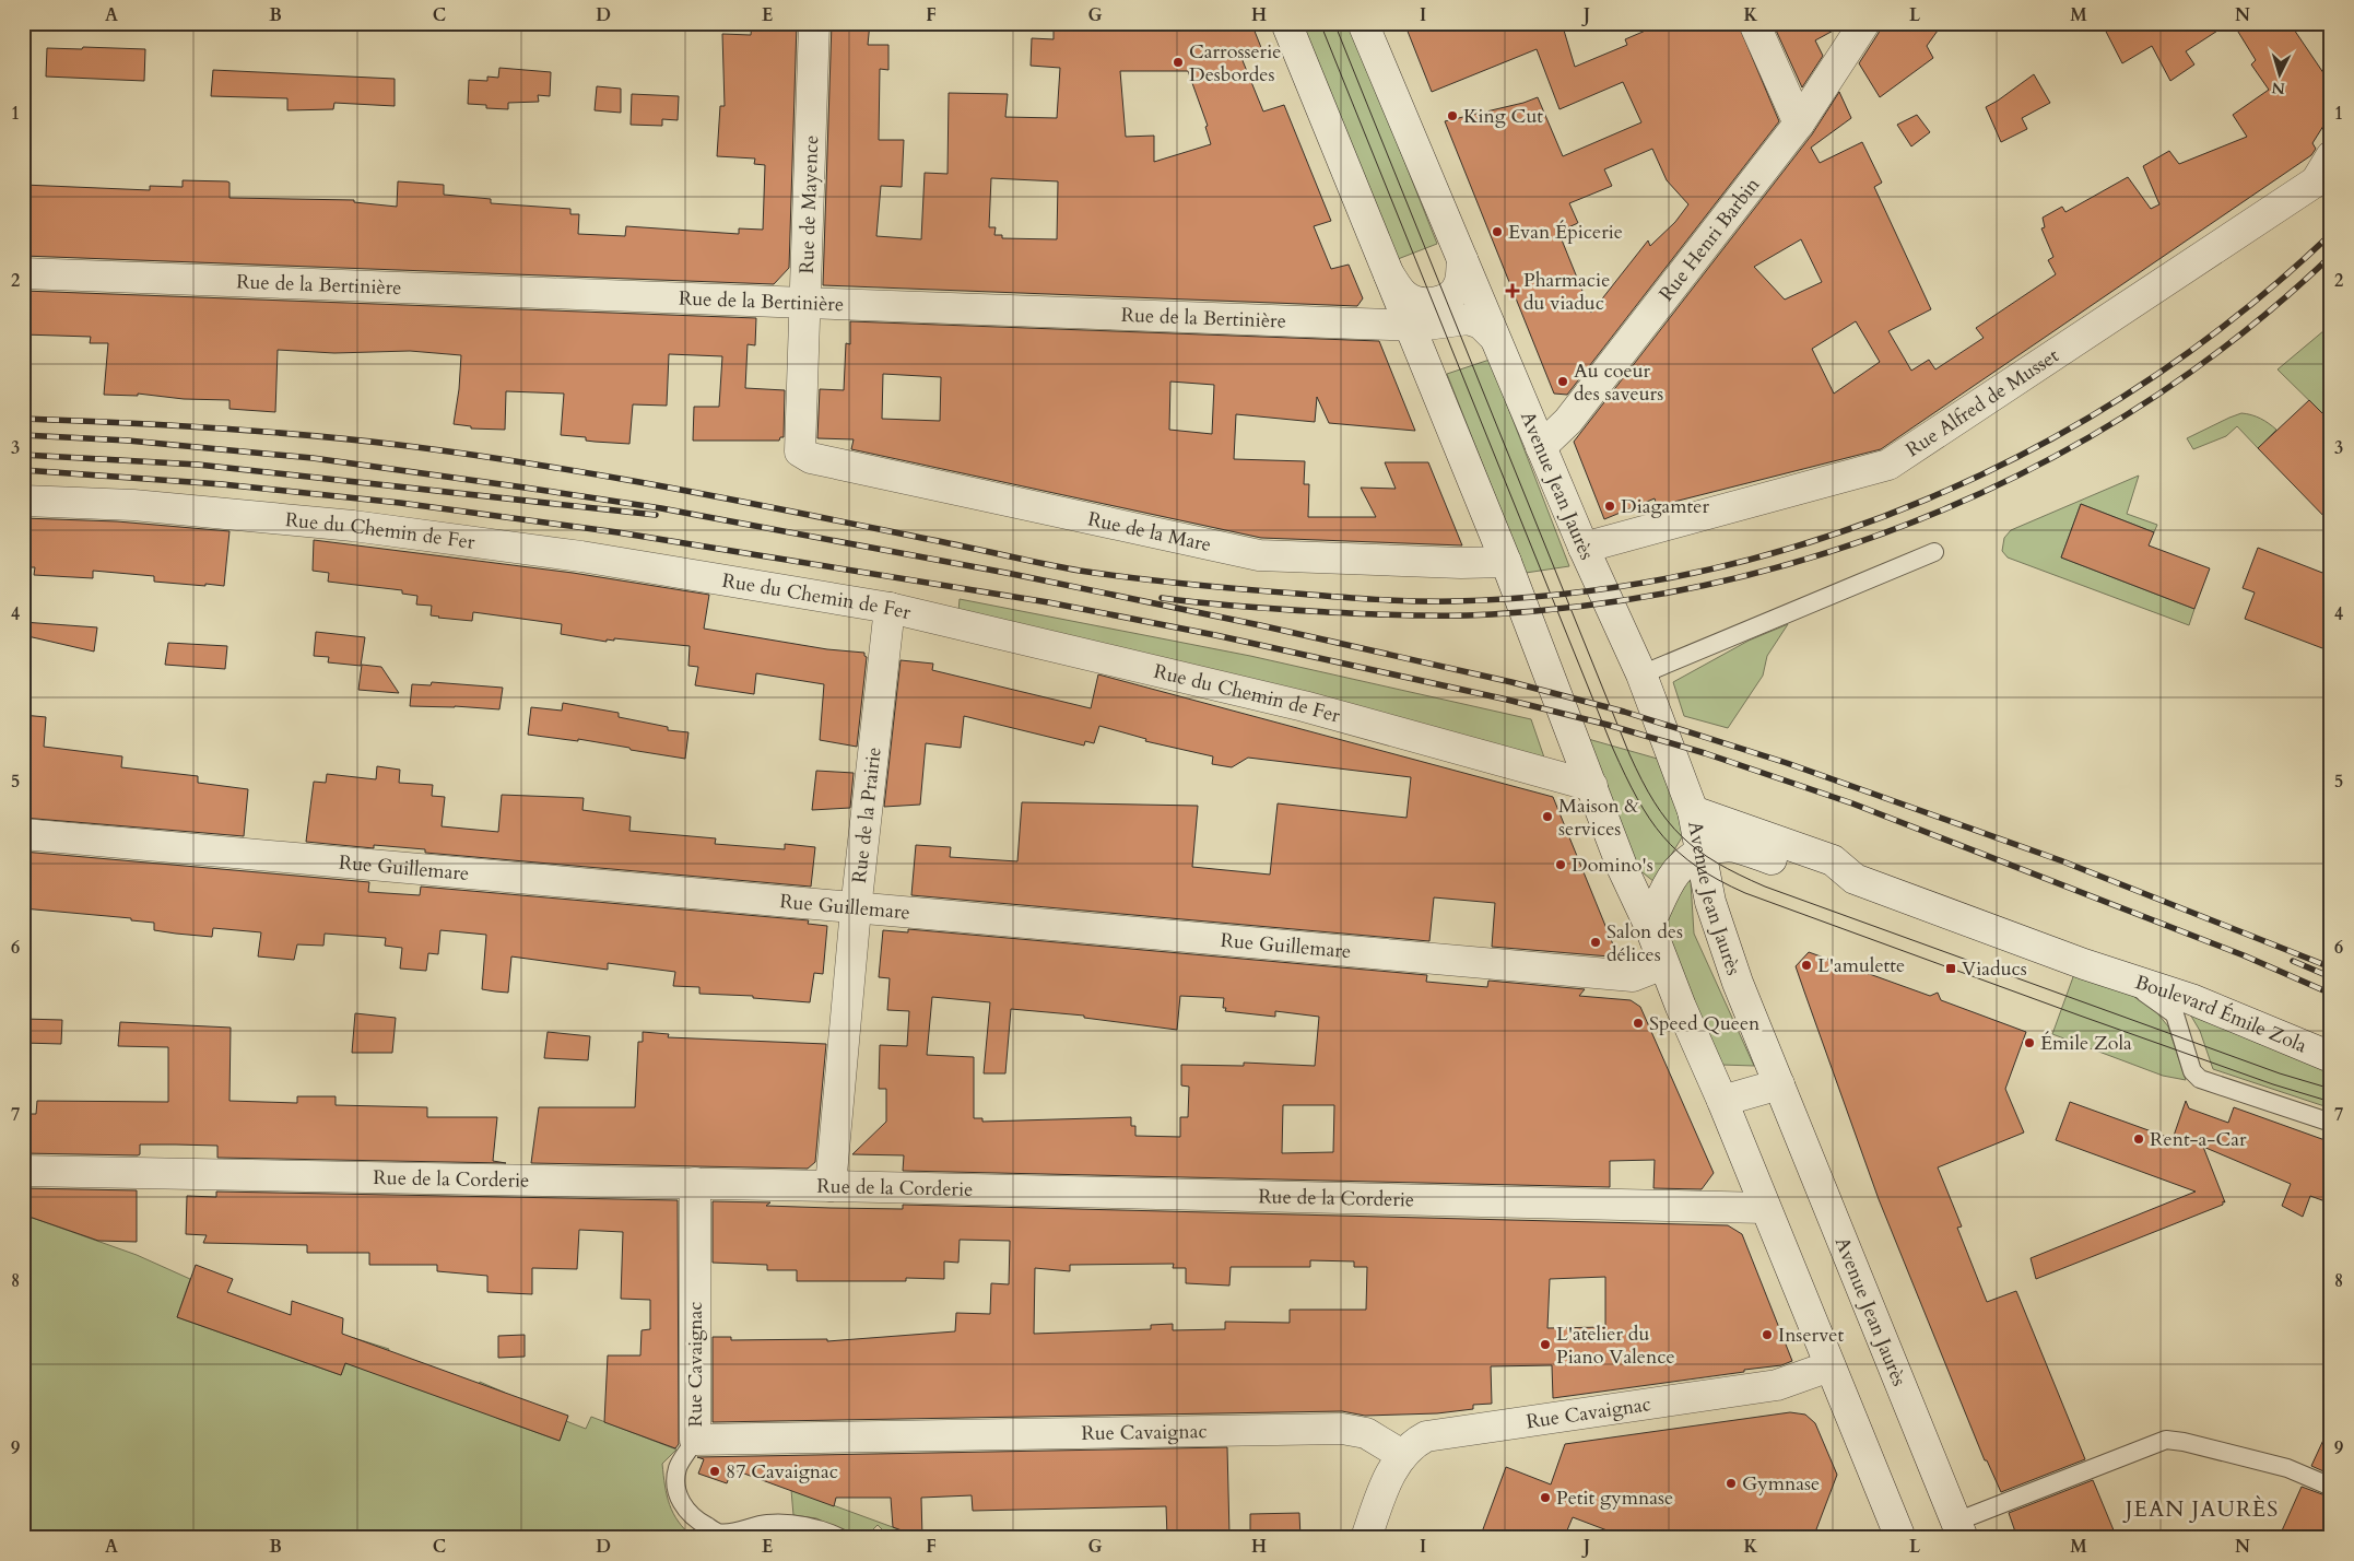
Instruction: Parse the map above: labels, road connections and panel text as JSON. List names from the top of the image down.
{
  "streets": {
    "street": [
      "Rue de Mayence",
      "Rue Henri Barbin",
      "Rue de la Bertinière",
      "Rue Alfred de Musset",
      "Avenue Jean Jaurès",
      "Rue du Chemin de Fer",
      "Rue de la Mare",
      "Rue de la Prairie",
      "Rue Guillemare",
      "Boulevard Émile Zola",
      "Rue de la Corderie",
      "Rue Cavaignac"
    ]
  },
  "crossings": [
    ["Rue de Mayence", "Rue de la Bertinière"],
    ["Rue de Mayence", "Rue de la Mare"],
    ["Rue Henri Barbin", "Avenue Jean Jaurès"],
    ["Rue de la Bertinière", "Avenue Jean Jaurès"],
    ["Rue Alfred de Musset", "Avenue Jean Jaurès"],
    ["Avenue Jean Jaurès", "Boulevard Émile Zola"],
    ["Rue du Chemin de Fer", "Rue de la Prairie"],
    ["Rue de la Prairie", "Rue Guillemare"],
    ["Rue de la Prairie", "Rue de la Corderie"],
    ["Rue de la Corderie", "Rue Cavaignac"]
  ],
  "districts": ["JEAN JAURÈS"],
  "places": {
    "other": [
      "Carrosserie Desbordes",
      "King Cut",
      "Evan Épicerie",
      "Au coeur des saveurs",
      "Diagamter",
      "Maison & services",
      "Domino's",
      "Salon des délices",
      "L'amulette",
      "Speed Queen",
      "Émile Zola",
      "Rent-a-Car",
      "Inservet",
      "L'atelier du Piano Valence",
      "87 Cavaignac",
      "Gymnase",
      "Petit gymnase"
    ],
    "health": ["Pharmacie du viaduc"],
    "transit": ["Viaducs"]
  },
  "north": "bottom",
  "grid": {
    "columns": [
      "A",
      "B",
      "C",
      "D",
      "E",
      "F",
      "G",
      "H",
      "I",
      "J",
      "K",
      "L",
      "M",
      "N"
    ],
    "rows": [
      "1",
      "2",
      "3",
      "4",
      "5",
      "6",
      "7",
      "8",
      "9"
    ]
  }
}
